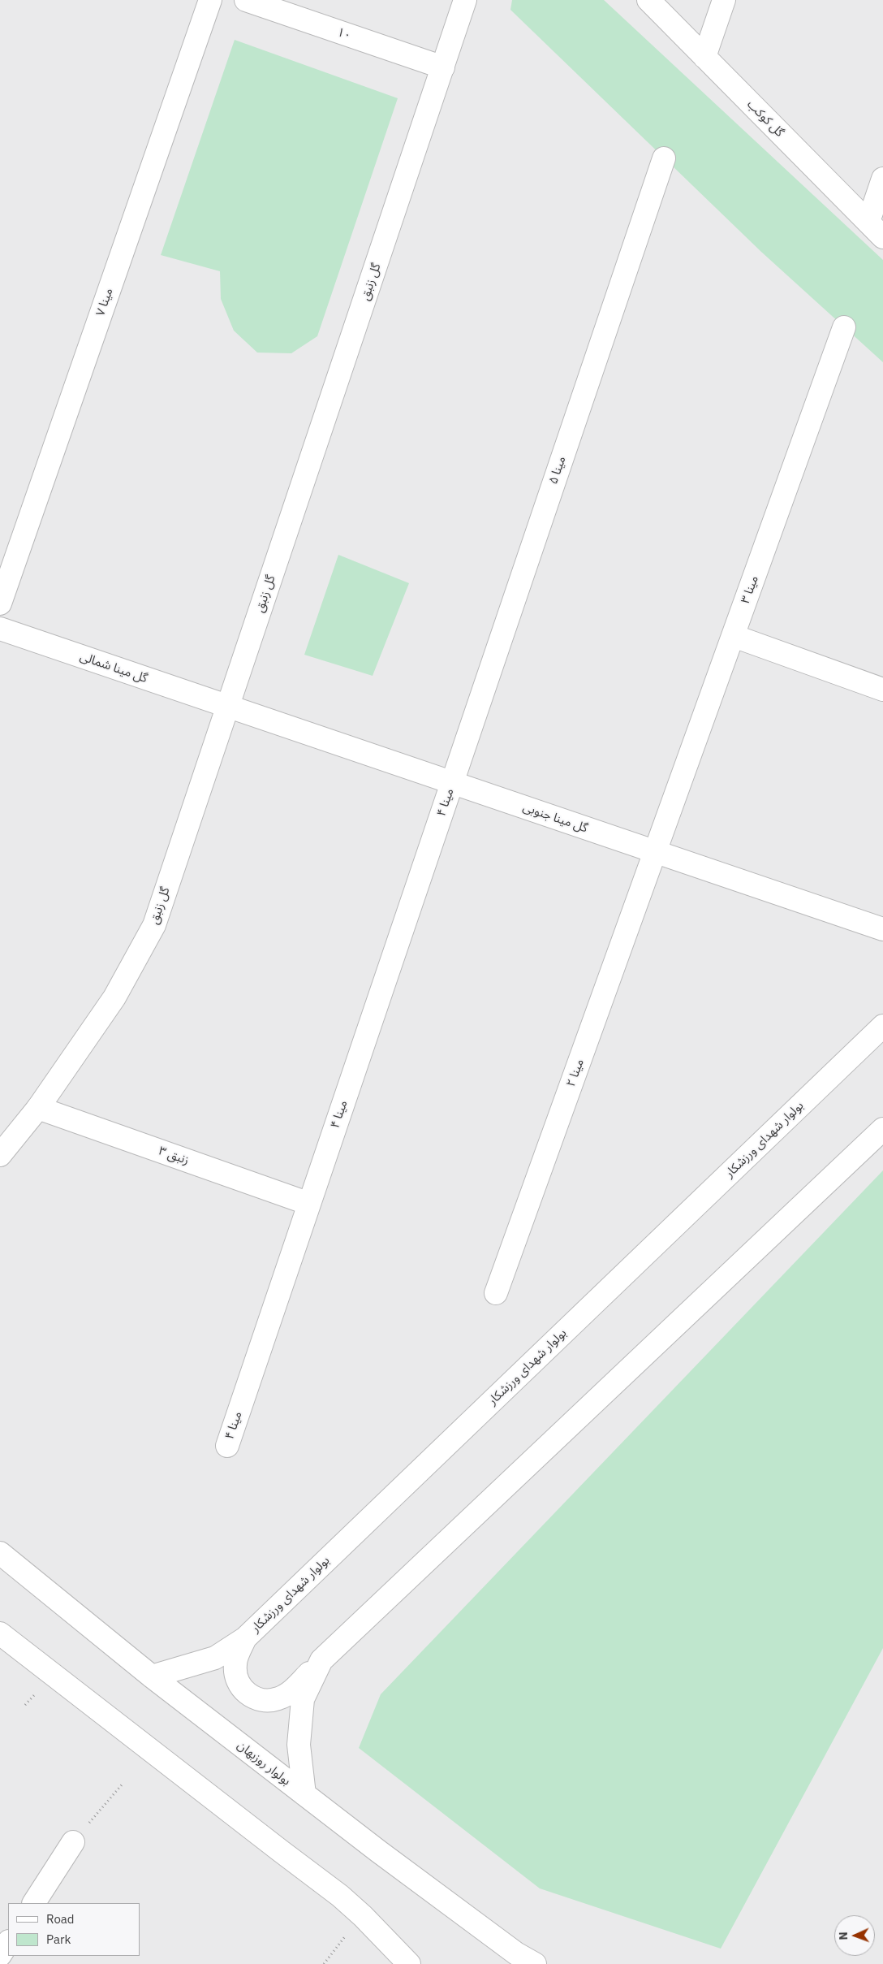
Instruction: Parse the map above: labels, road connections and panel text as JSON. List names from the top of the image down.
{
  "streets": {
    "street": [
      "۱۰",
      "گل کوکب",
      "گل زنبق",
      "مینا ۷",
      "مینا ۵",
      "مینا ۳",
      "گل مینا شمالی",
      "مینا ۴",
      "گل مینا جنوبی",
      "مینا ۲",
      "بولوار شهدای ورزشکار",
      "زنبق ۳",
      "بولوار روزبهان"
    ]
  },
  "crossings": [
    ["۱۰", "گل زنبق"],
    ["گل زنبق", "گل مینا شمالی"],
    ["گل زنبق", "گل مینا جنوبی"],
    ["گل زنبق", "زنبق ۳"],
    ["مینا ۵", "مینا ۴"],
    ["مینا ۵", "گل مینا جنوبی"],
    ["مینا ۳", "گل مینا جنوبی"],
    ["مینا ۳", "مینا ۲"],
    ["گل مینا شمالی", "گل مینا جنوبی"],
    ["مینا ۴", "گل مینا جنوبی"],
    ["مینا ۴", "زنبق ۳"],
    ["گل مینا جنوبی", "مینا ۲"],
    ["بولوار شهدای ورزشکار", "بولوار روزبهان"]
  ],
  "legend": ["Road", "Park"],
  "north": "left"
}
